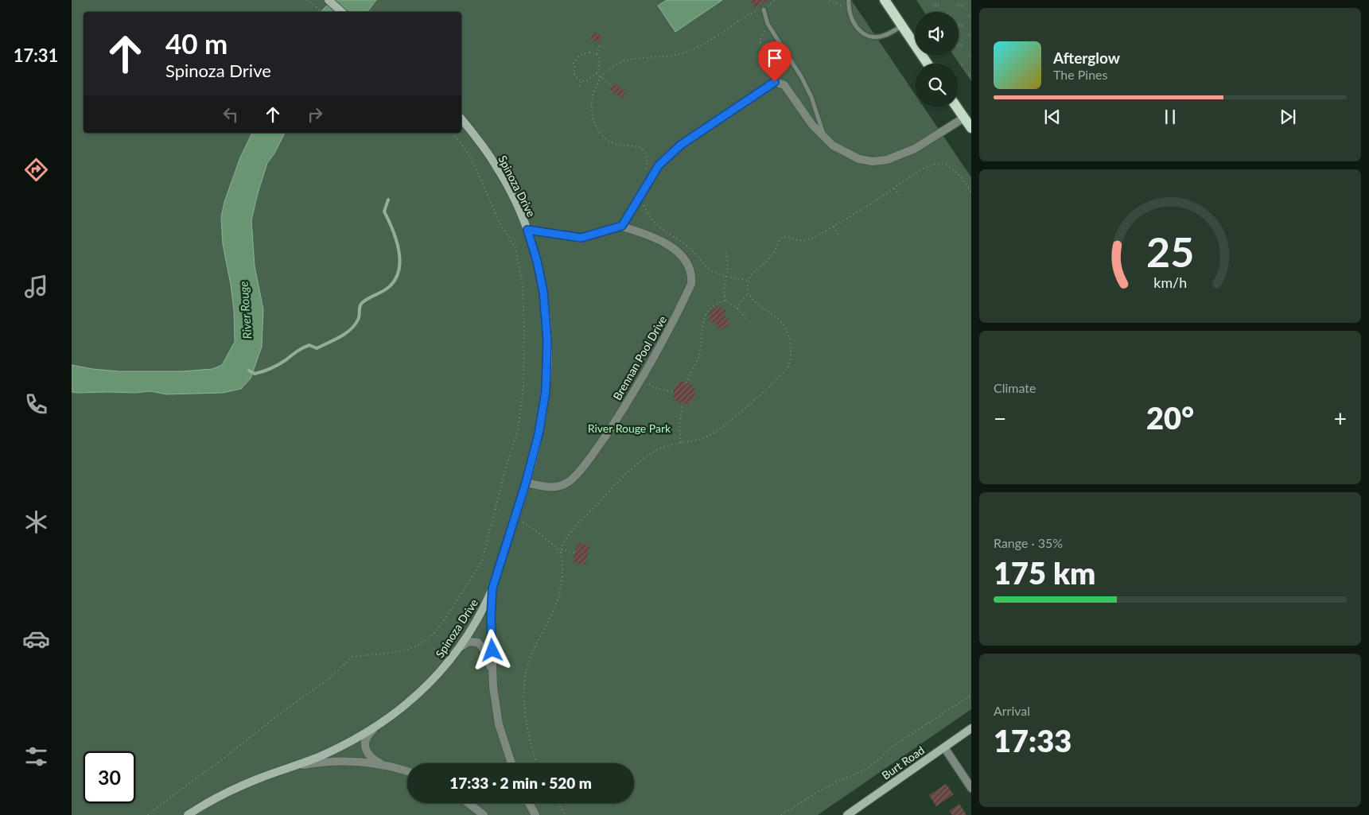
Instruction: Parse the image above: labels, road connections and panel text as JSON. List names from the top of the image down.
{
  "streets": {
    "street": ["Spinoza Drive", "Brennan Pool Drive", "Burt Road"]
  },
  "crossings": [
    ["Spinoza Drive", "Brennan Pool Drive"]
  ],
  "water": ["River Rouge"],
  "parks": ["River Rouge Park"],
  "page": {
    "tabs": "17:31",
    "turn": ["40 m", "Spinoza Drive"],
    "song": ["Afterglow", "The Pines"],
    "tile": [
      "Climate",
      ["Range · 35%", "175 km"],
      ["Arrival", "17:33"]
    ],
    "heat": ["−", "20°", "+"],
    "limit": "30",
    "trip": "17:33 · 2 min · 520 m",
    "gauge": ["25", "km/h"]
  }
}
